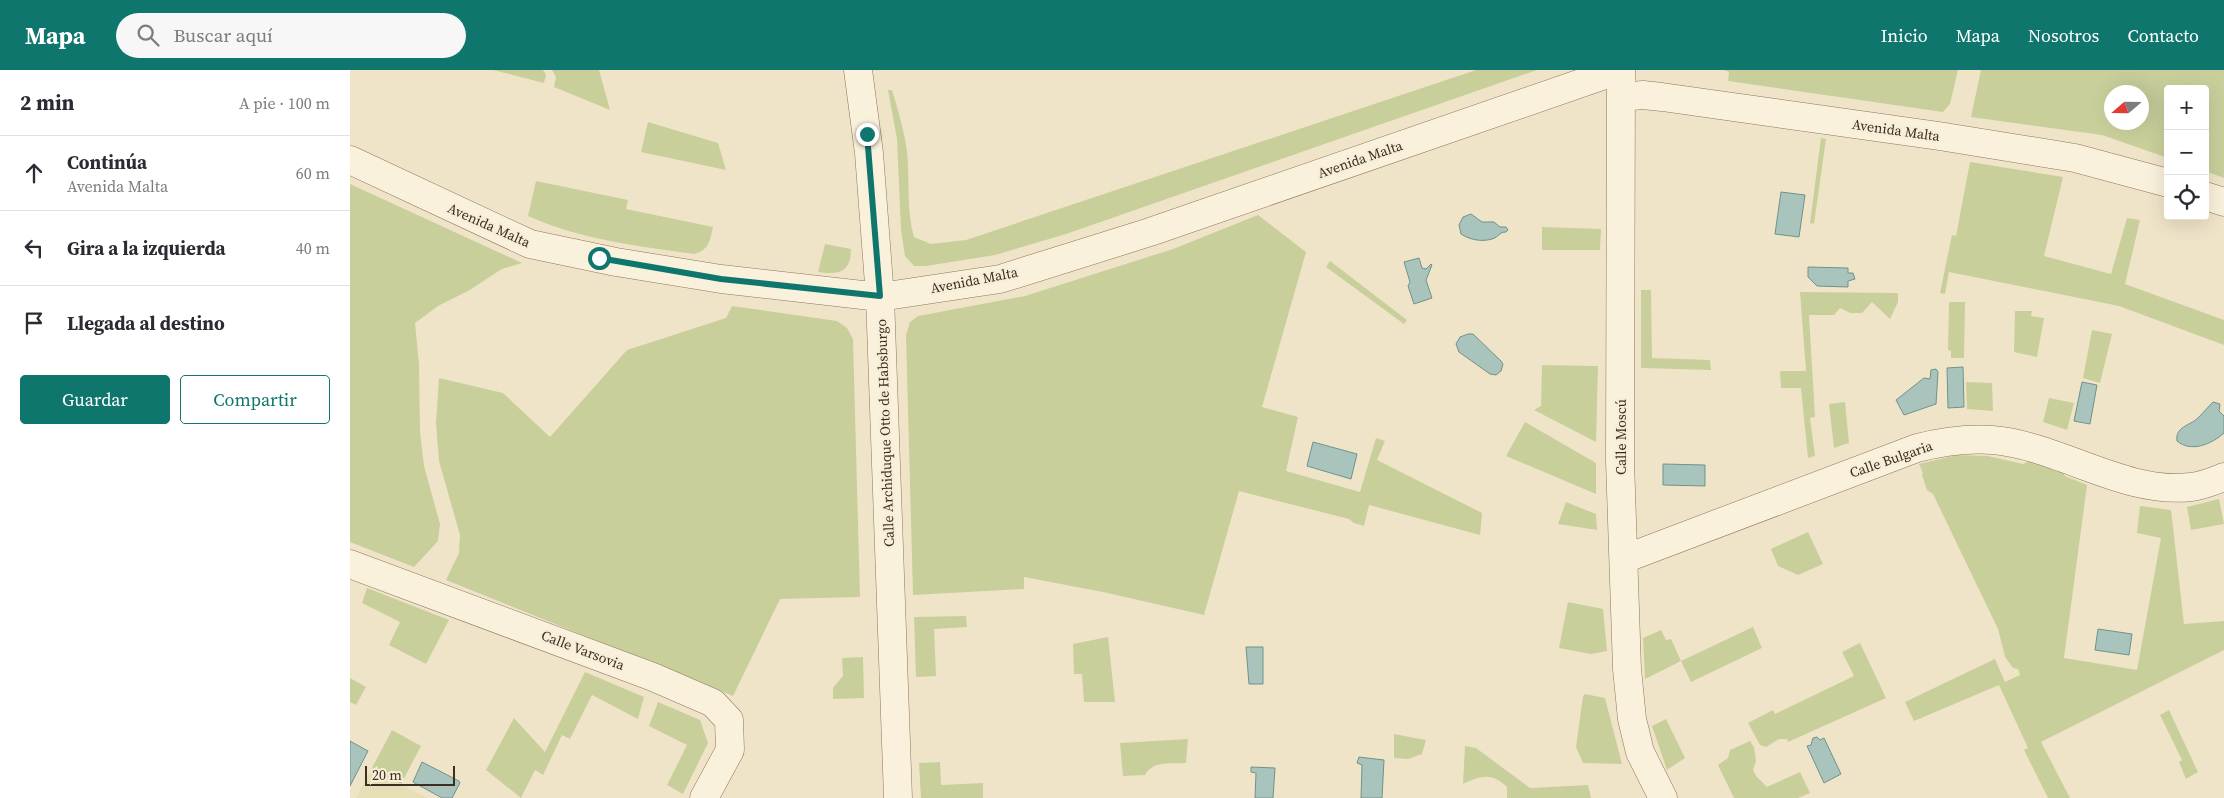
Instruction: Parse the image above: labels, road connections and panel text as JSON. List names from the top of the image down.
{
  "streets": {
    "street": [
      "Avenida Malta",
      "Calle Archiduque Otto de Habsburgo",
      "Calle Moscú",
      "Calle Bulgaria",
      "Calle Varsovia"
    ]
  },
  "crossings": [
    ["Avenida Malta", "Calle Archiduque Otto de Habsburgo"],
    ["Avenida Malta", "Calle Moscú"],
    ["Calle Moscú", "Calle Bulgaria"]
  ],
  "scale_bar": "20 m",
  "north": "left",
  "page": {
    "header": "Mapa",
    "search": "Buscar aquí",
    "nav": [
      "Inicio",
      "Mapa",
      "Nosotros",
      "Contacto"
    ],
    "heading": ["2 min", "A pie · 100 m"],
    "map_buttons": ["+", "−"],
    "list": [
      ["Continúa", "Avenida Malta", "60 m"],
      ["Gira a la izquierda", "40 m"],
      "Llegada al destino"
    ],
    "buttons": ["Guardar", "Compartir"],
    "scale": "20 m"
  }
}
